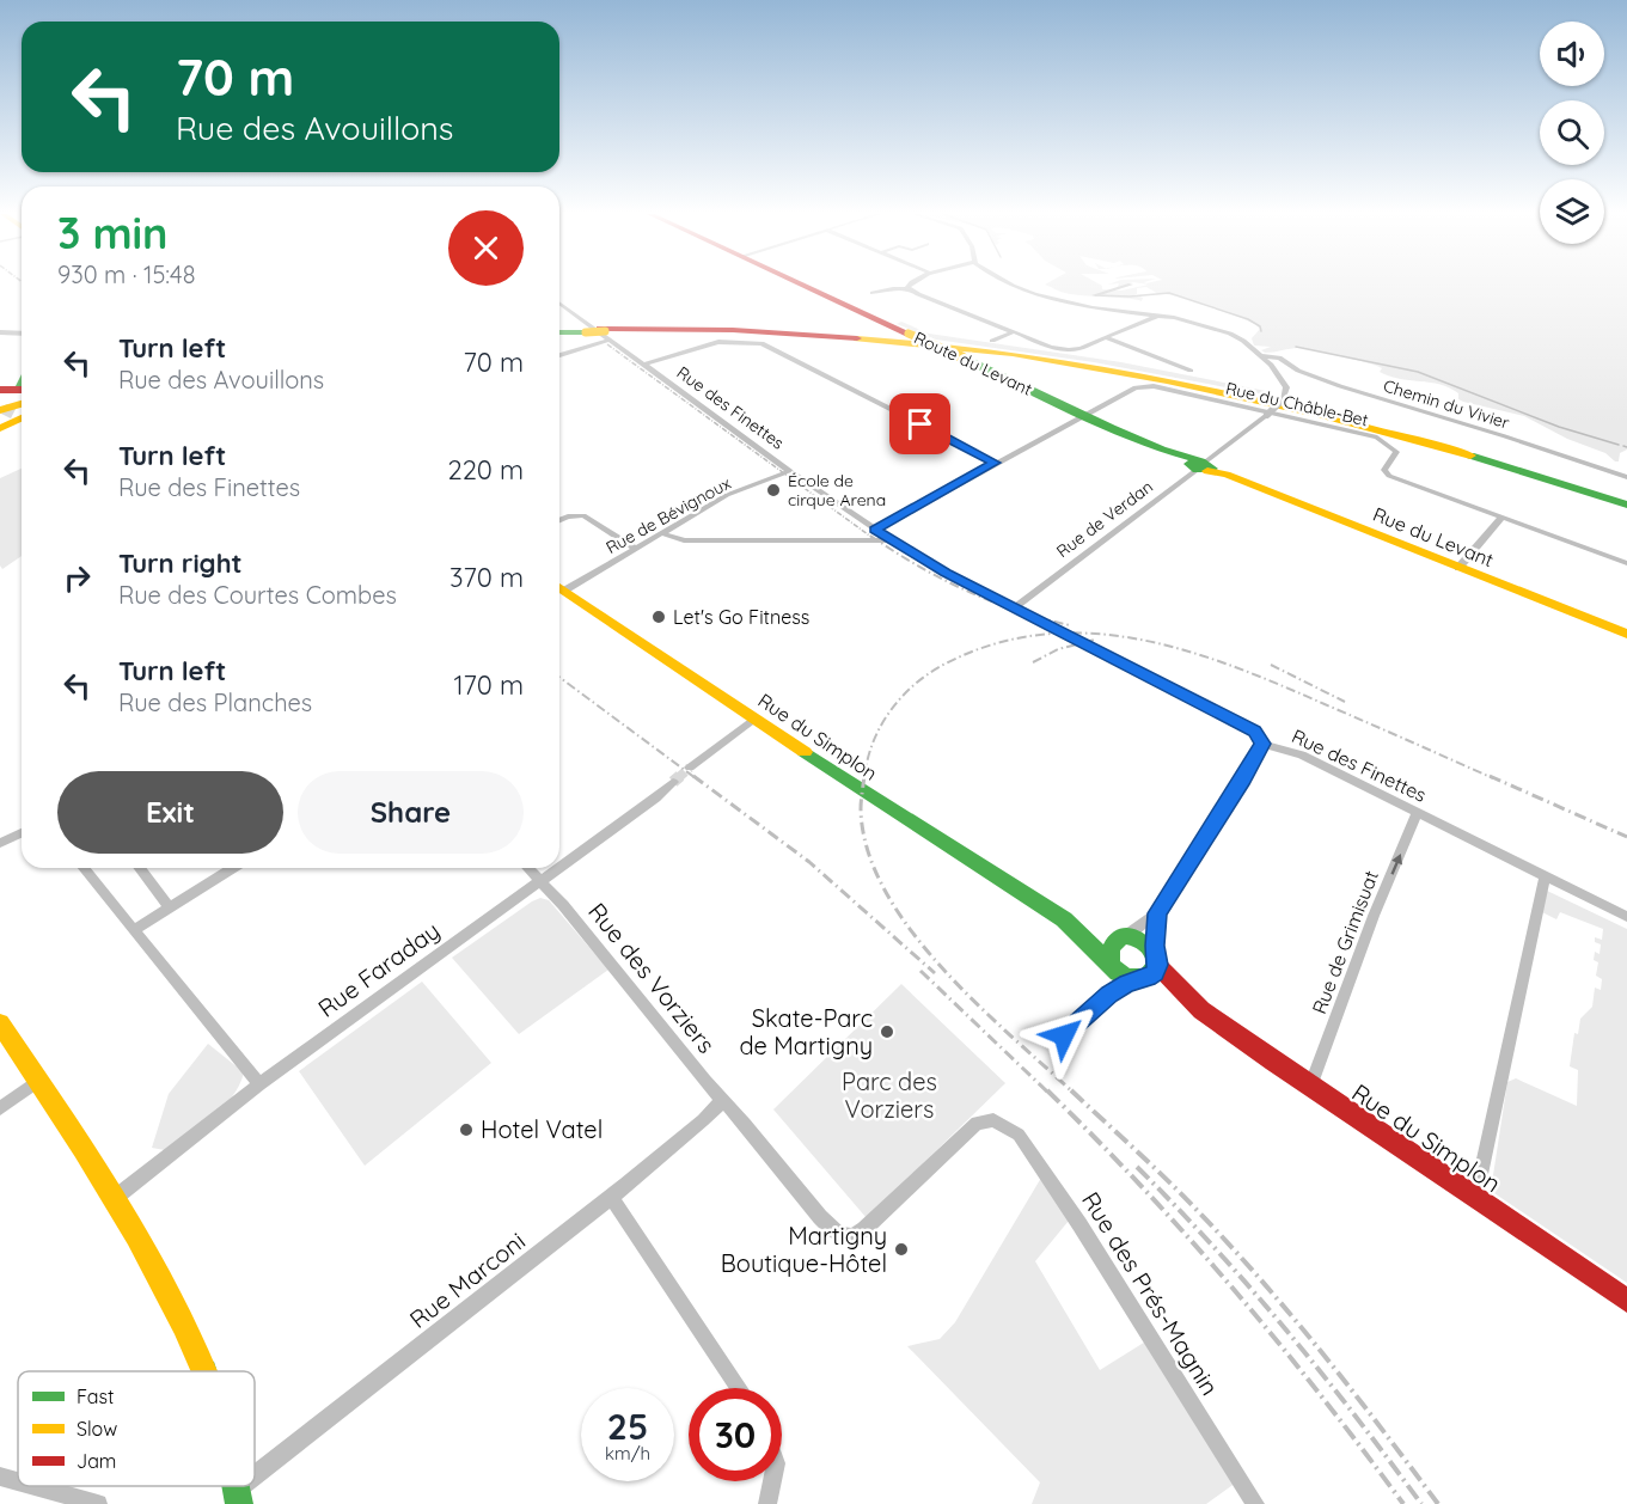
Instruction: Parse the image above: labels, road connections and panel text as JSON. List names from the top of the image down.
{
  "streets": {
    "main road": ["Route du Levant", "Rue du Levant", "Rue du Simplon"],
    "street": [
      "Rue du Châble-Bet",
      "Chemin du Vivier",
      "Rue des Finettes",
      "Rue de Bévignoux",
      "Rue de Verdan",
      "Rue de Grimisuat",
      "Rue Faraday",
      "Rue des Vorziers",
      "Rue Marconi",
      "Rue des Prés-Magnin"
    ]
  },
  "crossings": [
    ["Route du Levant", "Rue du Châble-Bet"],
    ["Route du Levant", "Rue de Verdan"],
    ["Route du Levant", "Rue du Levant"],
    ["Chemin du Vivier", "Rue de Verdan"],
    ["Rue des Finettes", "Rue de Bévignoux"],
    ["Rue des Finettes", "Rue de Verdan"],
    ["Rue des Finettes", "Rue de Grimisuat"],
    ["Rue de Verdan", "Rue du Levant"],
    ["Rue du Simplon", "Rue de Grimisuat"],
    ["Rue Faraday", "Rue des Vorziers"],
    ["Rue des Vorziers", "Rue Marconi"],
    ["Rue des Vorziers", "Rue des Prés-Magnin"]
  ],
  "one_way": ["Rue de Grimisuat"],
  "parks": ["Parc des Vorziers"],
  "places": [
    "École de cirque Arena",
    "Let's Go Fitness",
    "Skate-Parc de Martigny",
    "Hotel Vatel",
    "Martigny Boutique-Hôtel"
  ],
  "legend": ["Fast", "Slow", "Jam"],
  "page": {
    "turn": ["70 m", "Rue des Avouillons"],
    "heading": ["3 min", "930 m · 15:48"],
    "list": [
      {
        "name": "Turn left",
        "note": "Rue des Avouillons",
        "value": "70 m"
      },
      {
        "name": "Turn left",
        "note": "Rue des Finettes",
        "value": "220 m"
      },
      {
        "name": "Turn right",
        "note": "Rue des Courtes Combes",
        "value": "370 m"
      },
      {
        "name": "Turn left",
        "note": "Rue des Planches",
        "value": "170 m"
      }
    ],
    "buttons": ["Exit", "Share"],
    "speed": "25 km/h",
    "limit": "30"
  }
}
